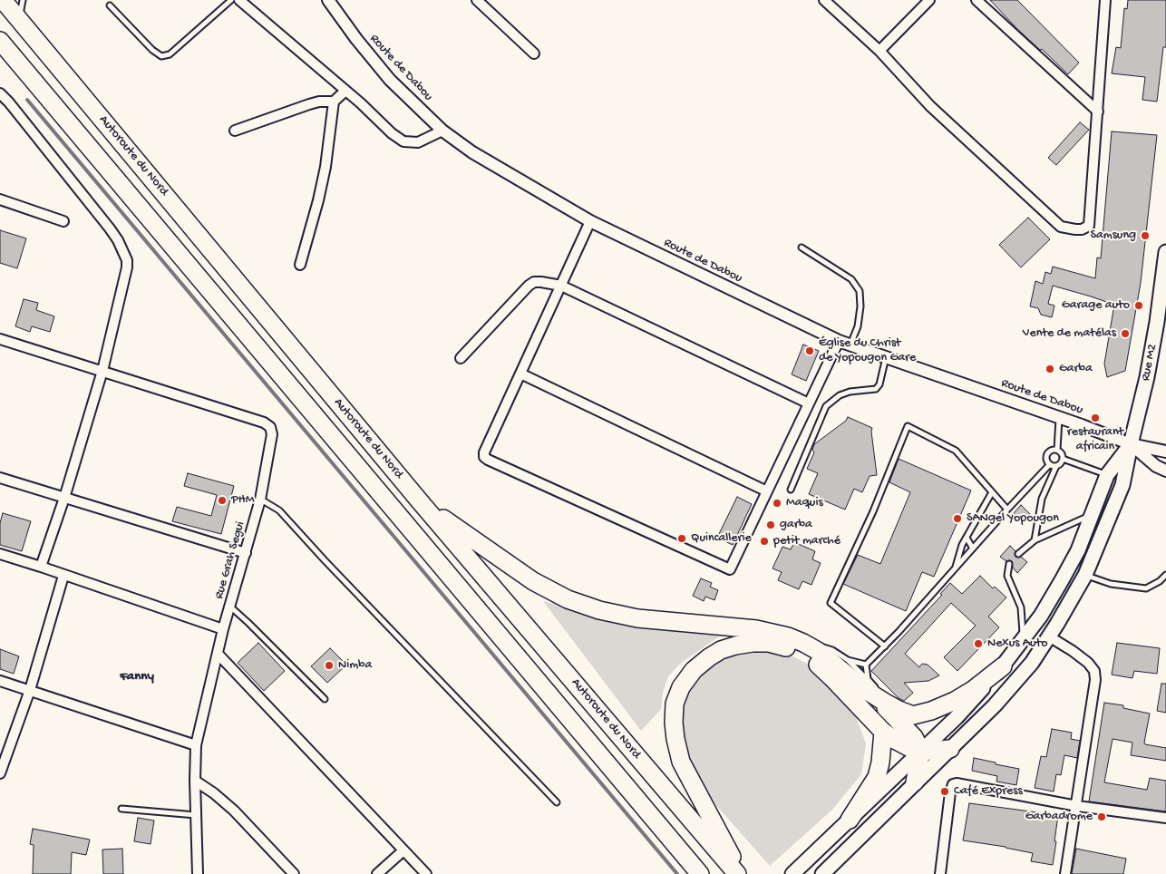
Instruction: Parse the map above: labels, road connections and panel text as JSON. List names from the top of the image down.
{
  "streets": {
    "highway": ["Autoroute du Nord"],
    "main road": ["Rue M2"],
    "street": ["Route de Dabou", "Rue Grah Segui"]
  },
  "crossings": [
    ["Route de Dabou", "Rue M2"]
  ],
  "districts": ["Fanny"],
  "places": [
    "Samsung",
    "Garage auto",
    "Vente de matélas",
    "Église du Christ de Yopougon Gare",
    "Garba",
    "restaurant africain",
    "PHM",
    "Maquis",
    "SANgel Yopougon",
    "garba",
    "Quincallerie",
    "petit marché",
    "Nexus Auto",
    "Nimba",
    "Café Express",
    "Garbadrome"
  ]
}
